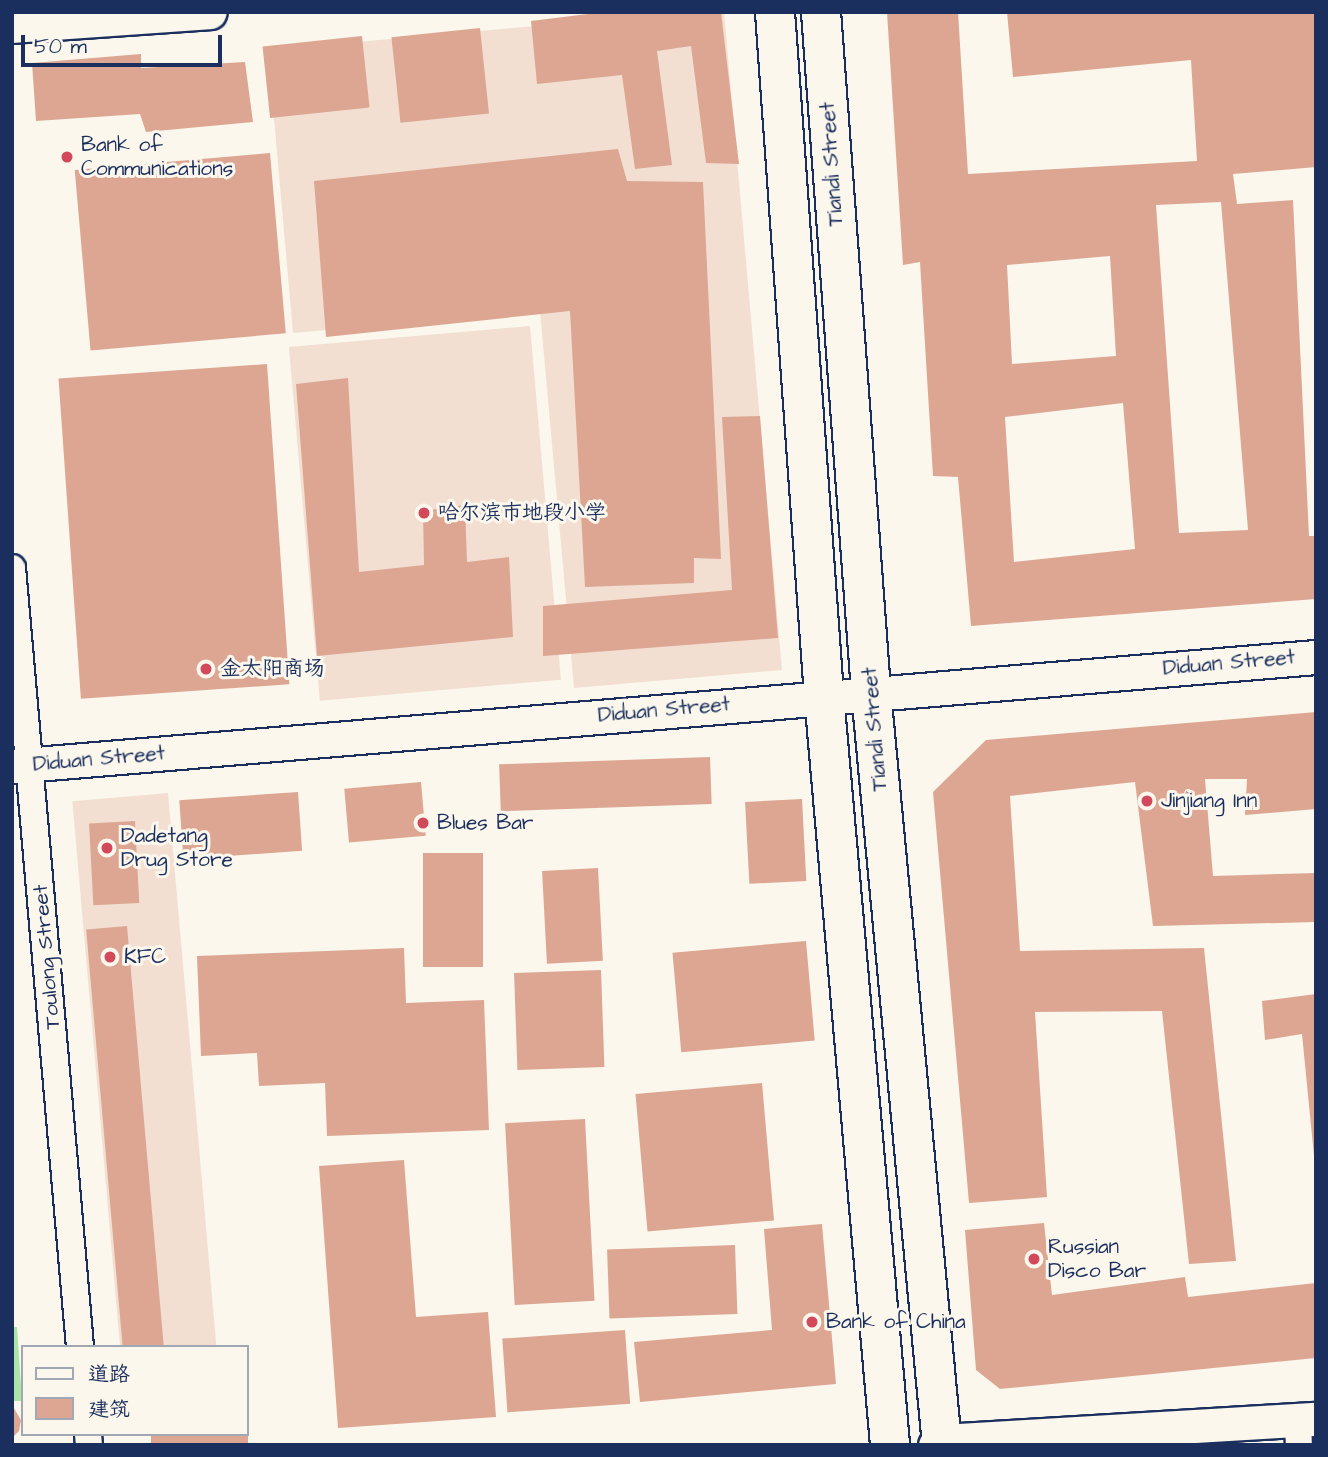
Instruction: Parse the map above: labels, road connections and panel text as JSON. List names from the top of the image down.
{
  "streets": {
    "highway": ["Tiandi Street"],
    "main road": ["Diduan Street"],
    "street": ["Toulong Street"]
  },
  "crossings": [
    ["Tiandi Street", "Diduan Street"],
    ["Diduan Street", "Toulong Street"]
  ],
  "places": [
    "Bank of Communications",
    "哈尔滨市地段小学",
    "金太阳商场",
    "Jinjiang Inn",
    "Blues Bar",
    "Dadetang Drug Store",
    "KFC",
    "Russian Disco Bar",
    "Bank of China"
  ],
  "legend": ["道路", "建筑"],
  "scale_bar": "50 m"
}
